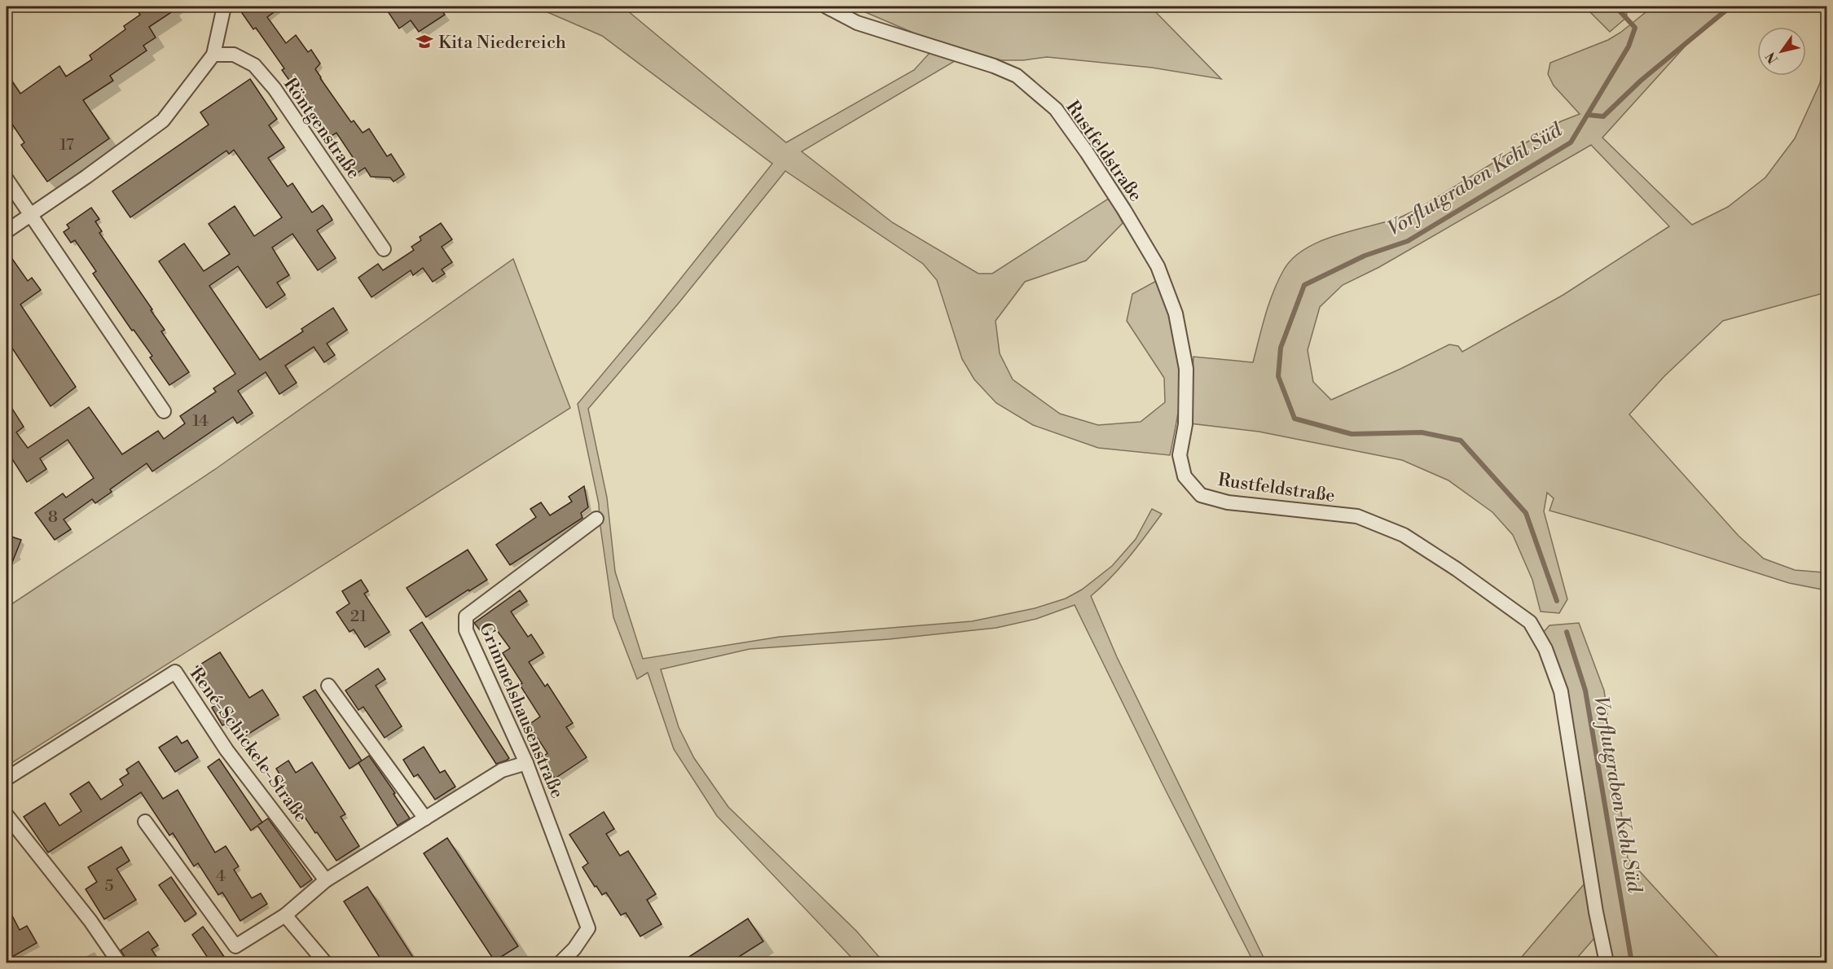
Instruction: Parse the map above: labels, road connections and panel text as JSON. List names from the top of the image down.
{
  "streets": {
    "street": [
      "Röntgenstraße",
      "Rustfeldstraße",
      "Grimmelshausenstraße",
      "René-Schickele-Straße"
    ]
  },
  "water": ["Vorflutgraben Kehl Süd"],
  "places": {
    "school or university": ["Kita Niedereich"]
  },
  "house_numbers": [
    "17",
    "14",
    "8",
    "21",
    "4",
    "5"
  ],
  "north": "bottom left"
}
